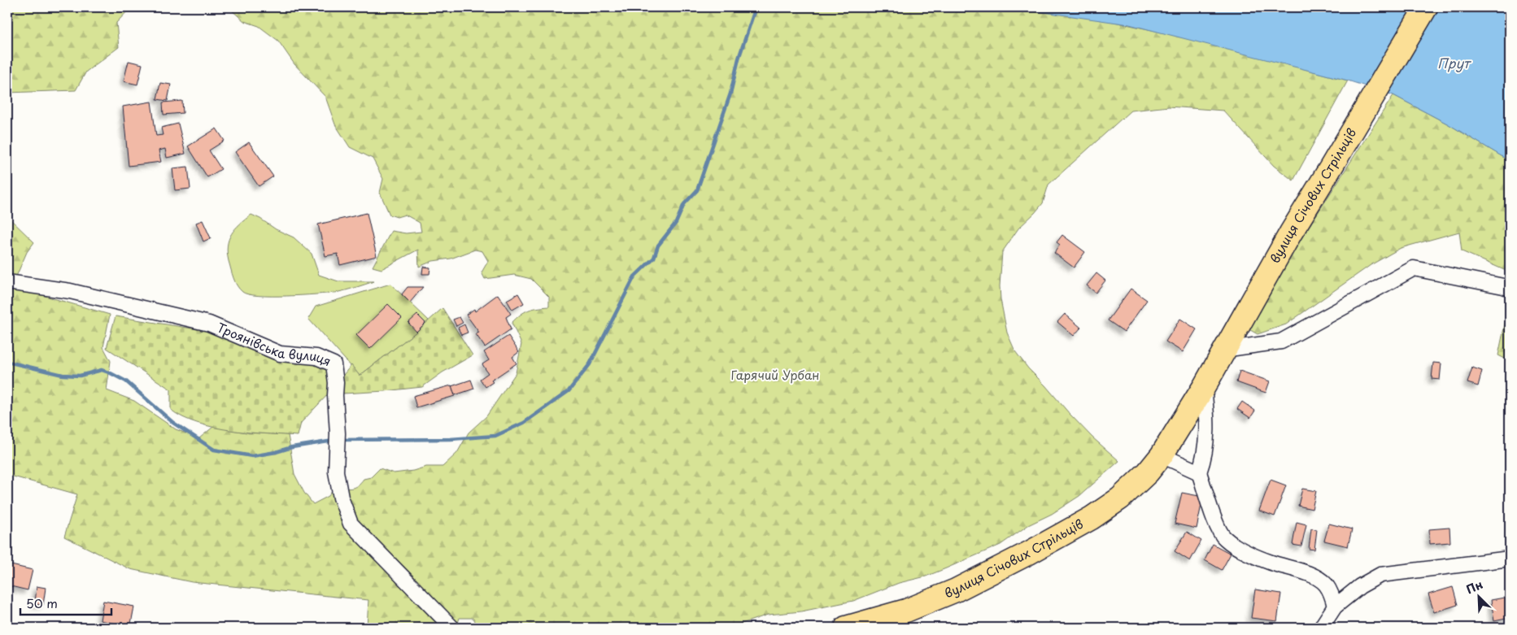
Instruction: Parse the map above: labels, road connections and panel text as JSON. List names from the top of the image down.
{
  "streets": {
    "main road": ["вулиця Січових Стрільців"],
    "street": ["Троянівська вулиця"]
  },
  "water": ["Прут"],
  "parks": ["Гарячий Урбан"],
  "scale_bar": "50 m",
  "north": "top left"
}
